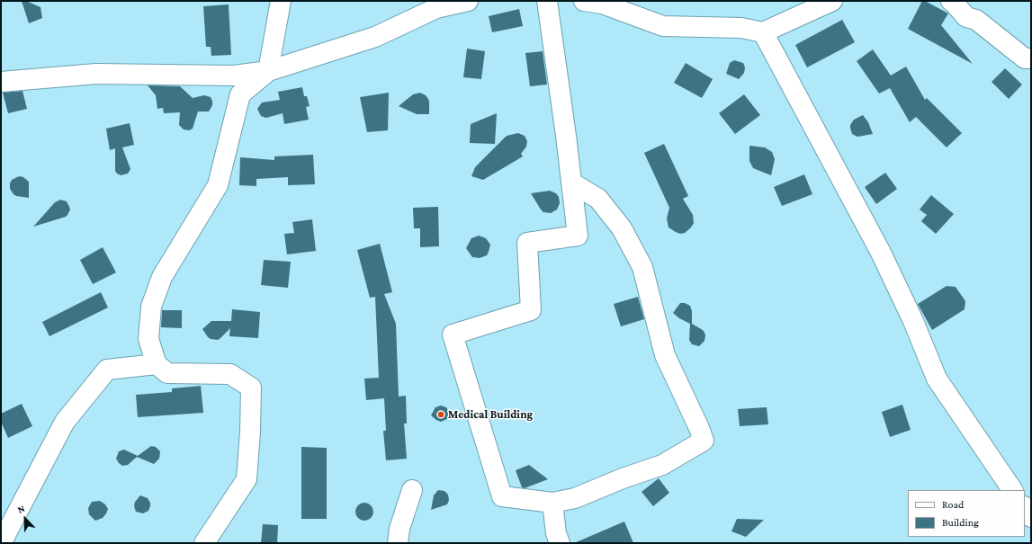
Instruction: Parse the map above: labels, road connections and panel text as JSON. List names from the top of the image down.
{
  "places": ["Medical Building"],
  "legend": ["Road", "Building"],
  "north": "top left"
}
